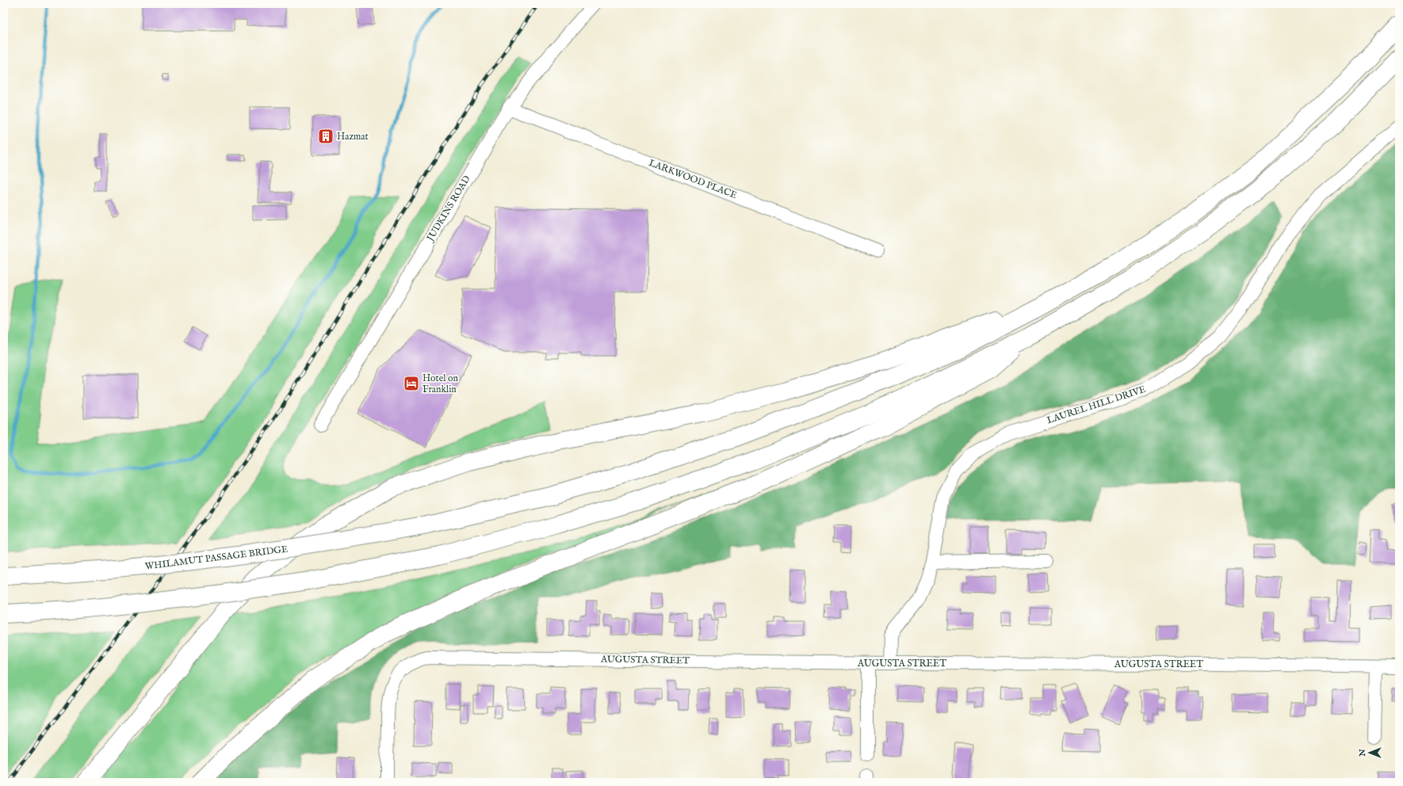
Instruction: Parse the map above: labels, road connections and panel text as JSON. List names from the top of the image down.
{
  "streets": {
    "highway": ["WHILAMUT PASSAGE BRIDGE"],
    "street": [
      "LARKWOOD PLACE",
      "JUDKINS ROAD",
      "LAUREL HILL DRIVE",
      "AUGUSTA STREET"
    ]
  },
  "crossings": [
    ["LARKWOOD PLACE", "JUDKINS ROAD"],
    ["LAUREL HILL DRIVE", "AUGUSTA STREET"]
  ],
  "places": {
    "building": ["Hazmat"],
    "hotel": ["Hotel on Franklin"]
  },
  "north": "left"
}
